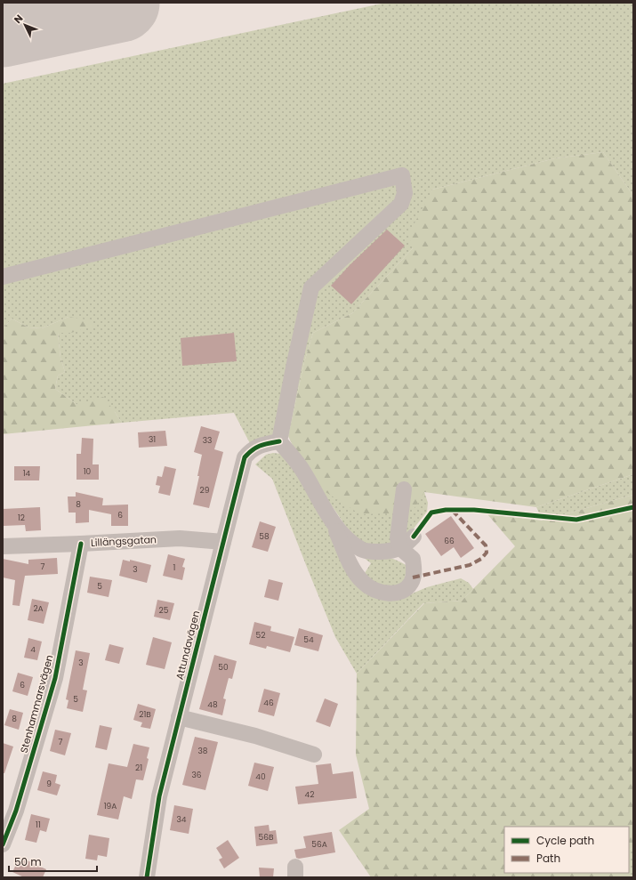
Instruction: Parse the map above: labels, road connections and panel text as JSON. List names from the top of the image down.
{
  "streets": {
    "street": ["Lillängsgatan", "Attundavägen", "Stenhammarsvägen"]
  },
  "crossings": [
    ["Lillängsgatan", "Attundavägen"],
    ["Lillängsgatan", "Stenhammarsvägen"]
  ],
  "house_numbers": [
    "31",
    "33",
    "10",
    "14",
    "29",
    "8",
    "6",
    "12",
    "58",
    "66",
    "7",
    "1",
    "3",
    "5",
    "2A",
    "25",
    "52",
    "54",
    "4",
    "3",
    "50",
    "6",
    "5",
    "46",
    "48",
    "21B",
    "8",
    "7",
    "38",
    "21",
    "36",
    "40",
    "9",
    "42",
    "19A",
    "34",
    "11",
    "56B",
    "56A"
  ],
  "legend": ["Cycle path", "Path"],
  "scale_bar": "50 m",
  "north": "top left"
}
